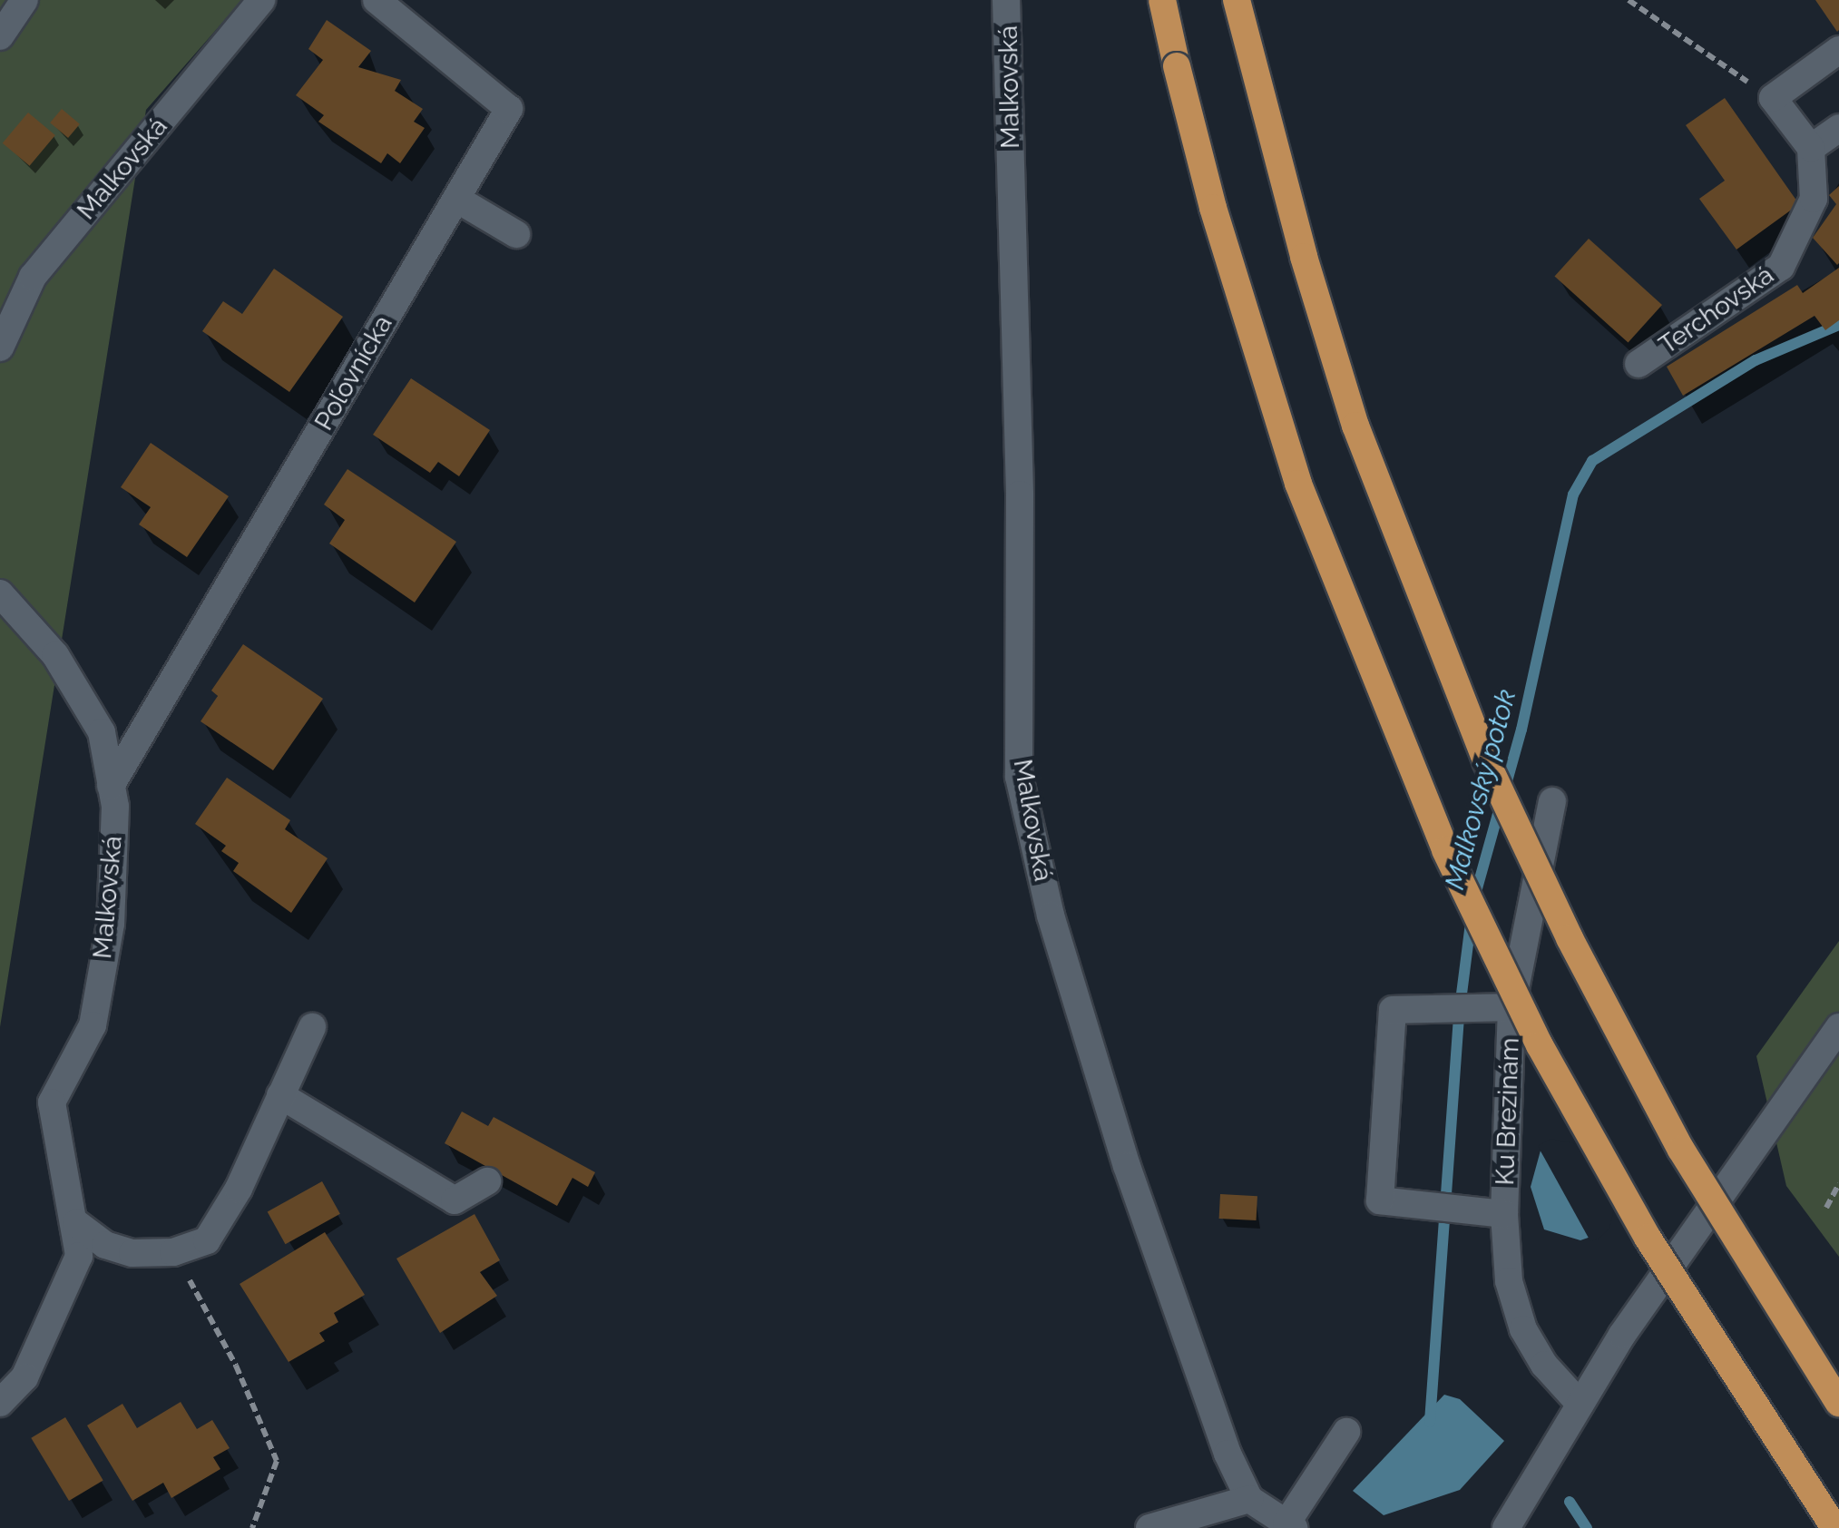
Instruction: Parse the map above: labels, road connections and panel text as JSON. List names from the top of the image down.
{
  "streets": {
    "street": [
      "Malkovská",
      "Terchovská",
      "Poľovnícka",
      "Ku Brezinám"
    ]
  },
  "crossings": [
    ["Malkovská", "Poľovnícka"]
  ],
  "water": ["Malkovský potok"]
}
